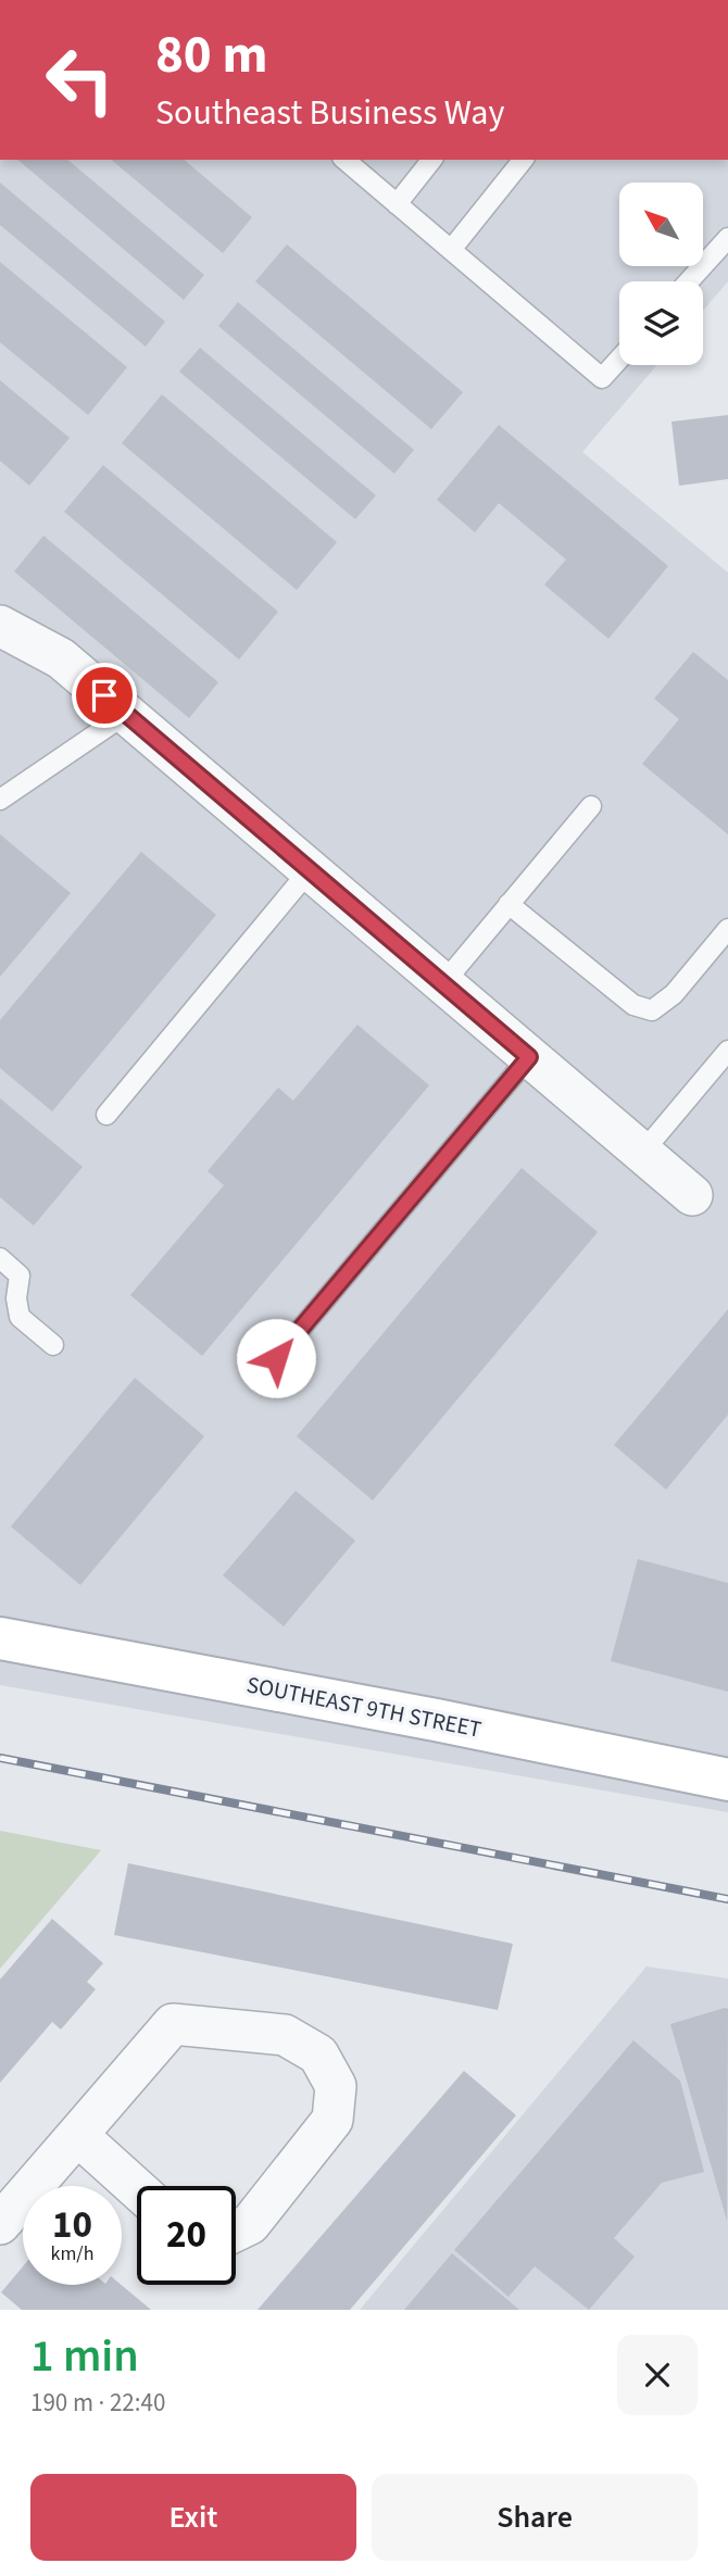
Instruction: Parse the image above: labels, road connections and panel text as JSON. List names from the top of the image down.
{
  "streets": {
    "street": ["SOUTHEAST 9TH STREET"]
  },
  "north": "top left",
  "page": {
    "turn": ["80 m", "Southeast Business Way"],
    "speed": "10 km/h",
    "limit": "20",
    "heading": ["1 min", "190 m · 22:40"],
    "buttons": ["Exit", "Share"]
  }
}
